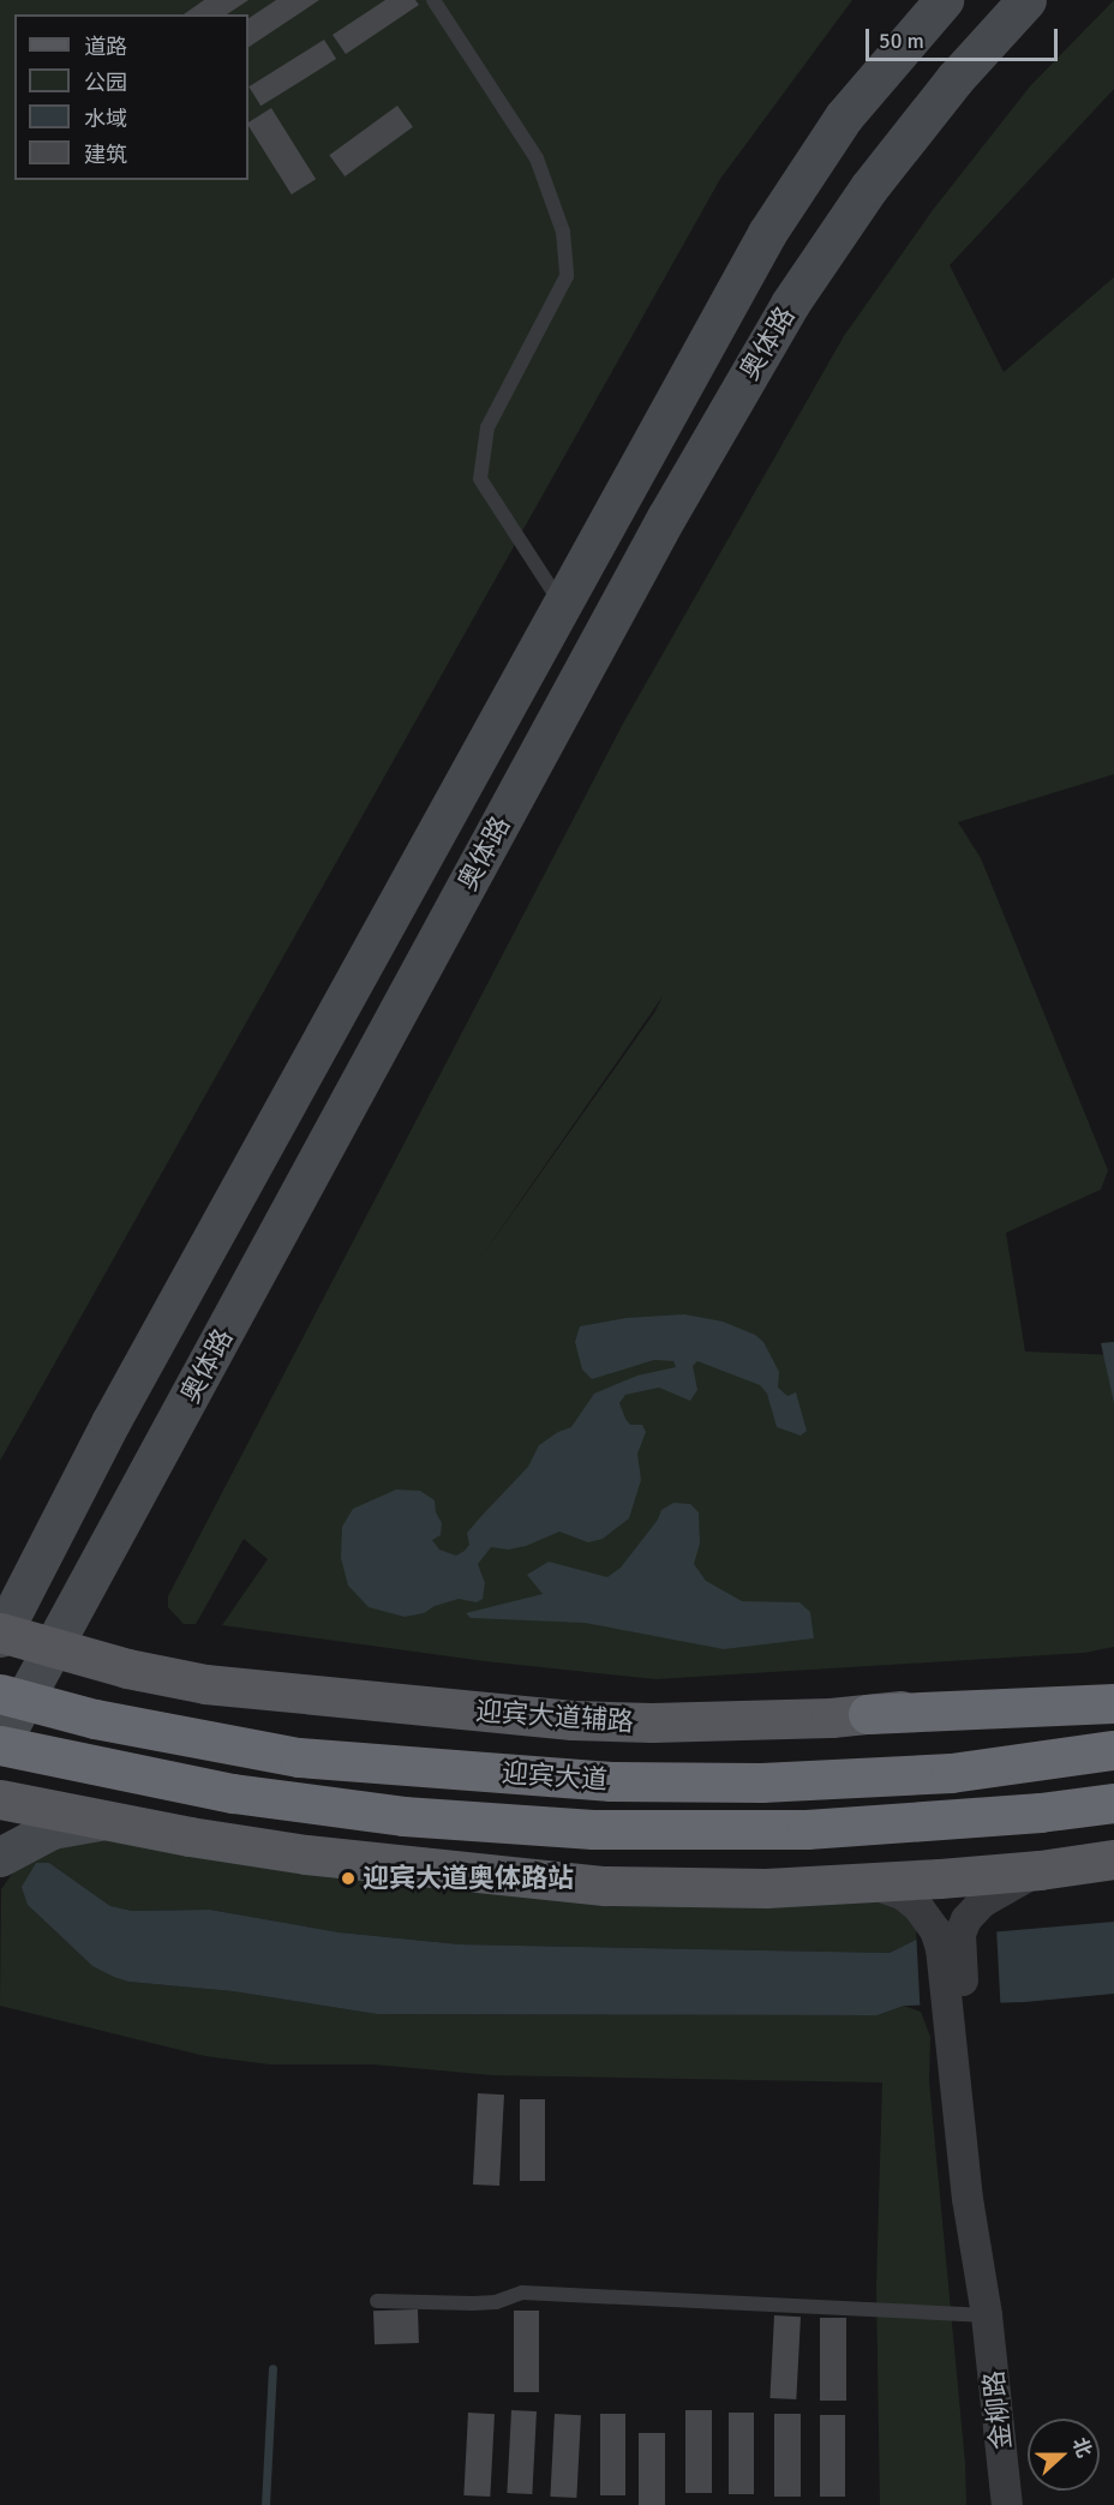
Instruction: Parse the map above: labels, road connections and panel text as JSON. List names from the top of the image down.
{
  "streets": {
    "highway": ["迎宾大道"],
    "main road": ["奥体路", "迎宾大道辅路"],
    "street": ["金柳路"]
  },
  "crossings": [
    ["奥体路", "迎宾大道辅路"],
    ["奥体路", "迎宾大道"]
  ],
  "places": ["迎宾大道奥体路站"],
  "legend": [
    "道路",
    "公园",
    "水域",
    "建筑"
  ],
  "scale_bar": "50 m",
  "north": "right"
}
